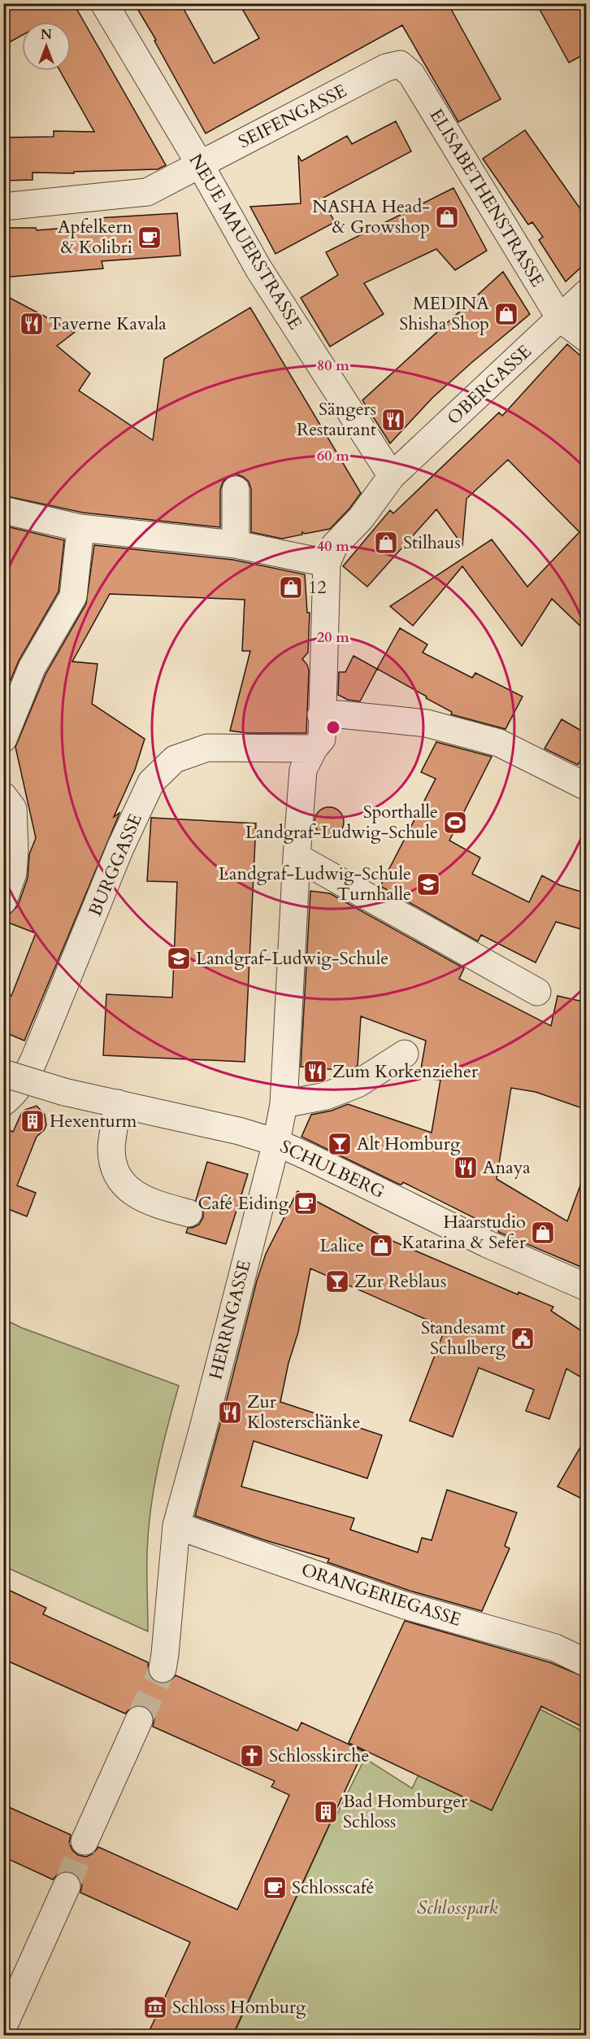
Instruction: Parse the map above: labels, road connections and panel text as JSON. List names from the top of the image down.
{
  "streets": {
    "street": [
      "SEIFENGASSE",
      "ELISABETHENSTRASSE",
      "NEUE MAUERSTRASSE",
      "OBERGASSE",
      "BURGGASSE",
      "SCHULBERG",
      "HERRNGASSE",
      "ORANGERIEGASSE"
    ]
  },
  "crossings": [
    ["SEIFENGASSE", "ELISABETHENSTRASSE"],
    ["SEIFENGASSE", "NEUE MAUERSTRASSE"],
    ["ELISABETHENSTRASSE", "OBERGASSE"],
    ["NEUE MAUERSTRASSE", "OBERGASSE"],
    ["OBERGASSE", "HERRNGASSE"],
    ["BURGGASSE", "SCHULBERG"],
    ["BURGGASSE", "HERRNGASSE"],
    ["SCHULBERG", "HERRNGASSE"],
    ["HERRNGASSE", "ORANGERIEGASSE"]
  ],
  "parks": ["Schlosspark"],
  "places": {
    "shop": [
      "NASHA Head- & Growshop",
      "MEDINA Shisha Shop",
      "Stilhaus",
      "12",
      "Haarstudio Katarina & Sefer",
      "Lalice"
    ],
    "cafe": ["Apfelkern & Kolibri", "Café Eiding", "Schlosscafé"],
    "restaurant": [
      "Taverne Kavala",
      "Sängers Restaurant",
      "Zum Korkenzieher",
      "Anaya",
      "Zur Klosterschänke"
    ],
    "sports": ["Sporthalle Landgraf-Ludwig-Schule"],
    "school or university": ["Landgraf-Ludwig-Schule Turnhalle", "Landgraf-Ludwig-Schule"],
    "building": ["Hexenturm", "Bad Homburger Schloss"],
    "bar": ["Alt Homburg", "Zur Reblaus"],
    "public building": ["Standesamt Schulberg"],
    "church": ["Schlosskirche"],
    "museum": ["Schloss Homburg"]
  },
  "north": "top",
  "rings": [
    "80 m",
    "60 m",
    "40 m",
    "20 m"
  ]
}
